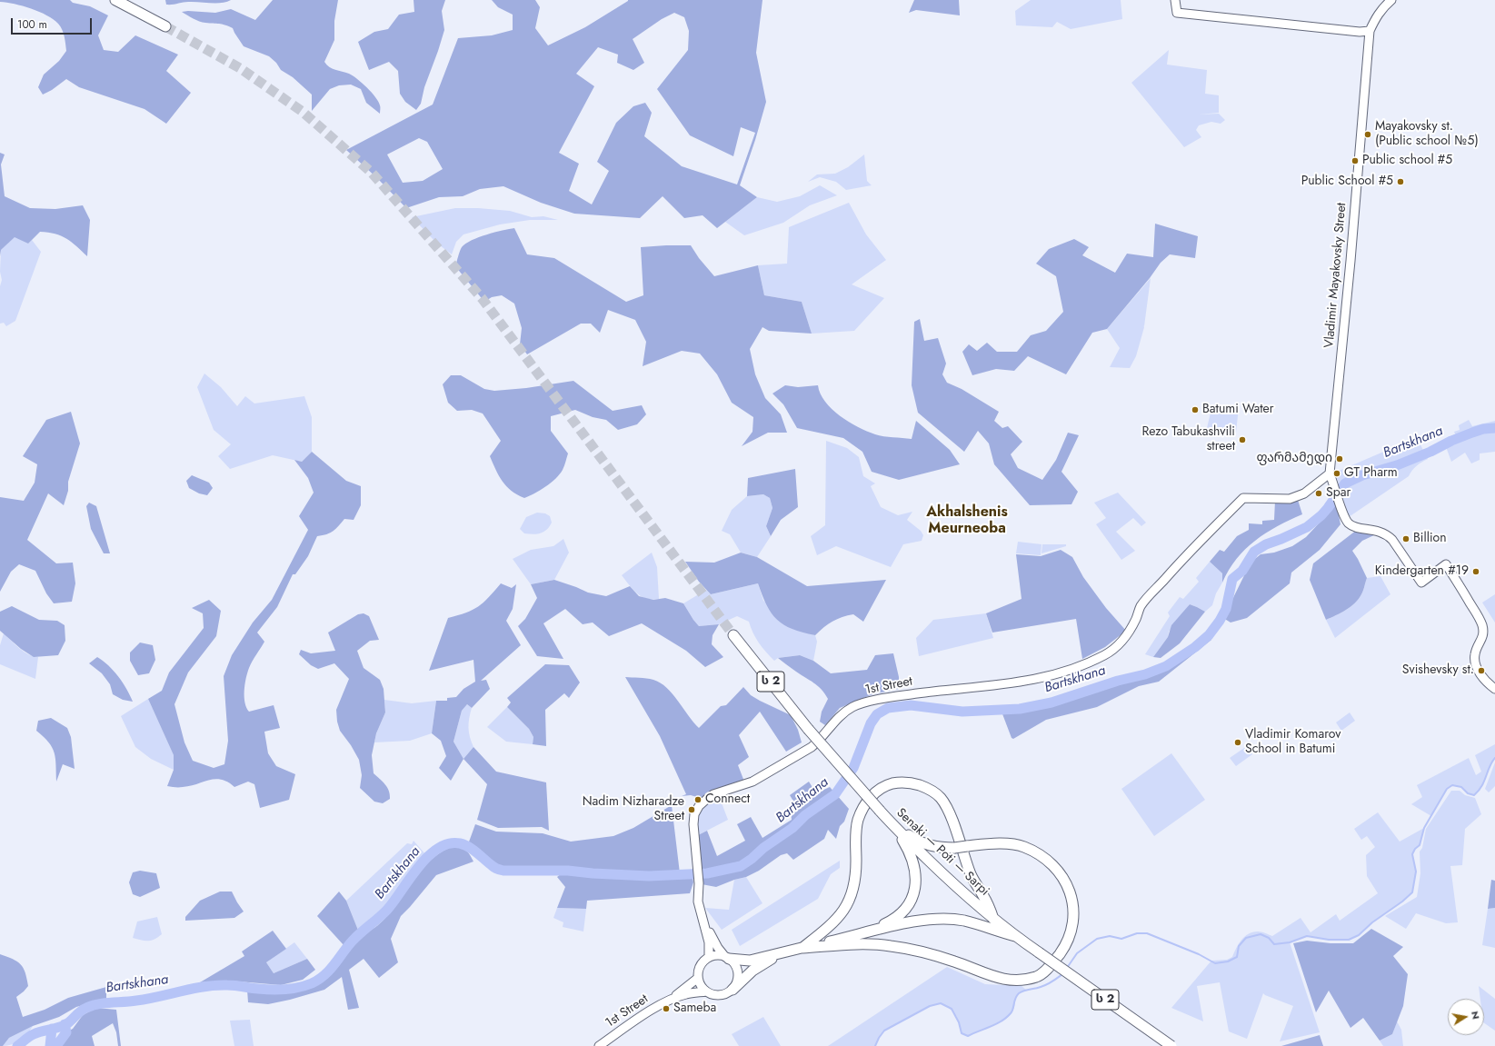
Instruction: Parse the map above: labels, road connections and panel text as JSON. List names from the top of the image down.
{
  "streets": {
    "highway": ["ს 2", "Senaki — Poti — Sarpi"],
    "main road": ["Vladimir Mayakovsky Street", "1st Street"]
  },
  "crossings": [
    ["Vladimir Mayakovsky Street", "1st Street"]
  ],
  "districts": ["Akhalshenis Meurneoba"],
  "water": ["Bartskhana"],
  "places": [
    "Mayakovsky st. (Public school №5)",
    "Public school #5",
    "Public School #5",
    "Batumi Water",
    "Rezo Tabukashvili street",
    "ფარმამედი",
    "GT Pharm",
    "Spar",
    "Billion",
    "Kindergarten #19",
    "Svishevsky st.",
    "Vladimir Komarov School in Batumi",
    "Connect",
    "Nadim Nizharadze Street",
    "Sameba"
  ],
  "scale_bar": "100 m",
  "north": "right"
}
